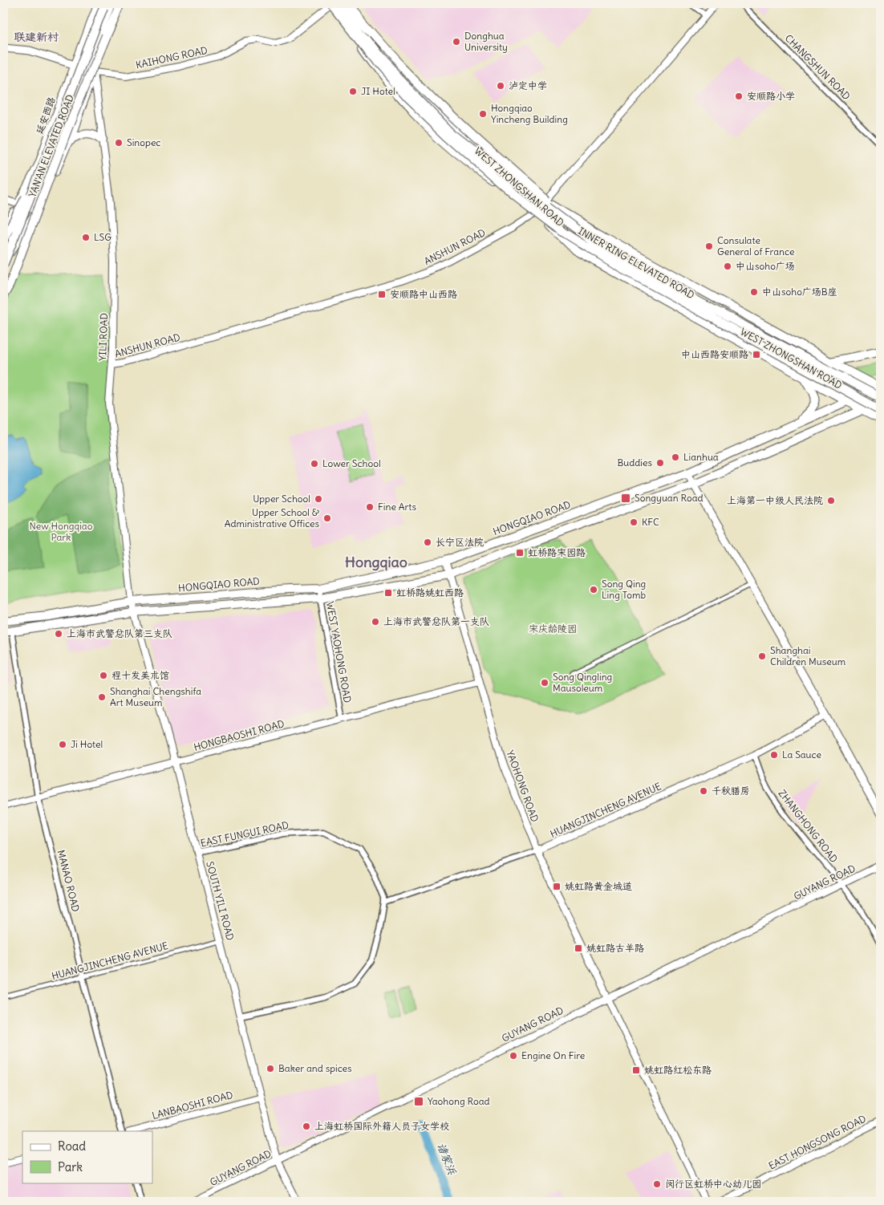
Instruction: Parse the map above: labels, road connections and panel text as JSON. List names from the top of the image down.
{
  "streets": {
    "main road": [
      "YAN'AN ELEVATED ROAD",
      "WEST ZHONGSHAN ROAD",
      "INNER RING ELEVATED ROAD",
      "HONGQIAO ROAD"
    ],
    "street": [
      "KAIHONG ROAD",
      "CHANGSHUN ROAD",
      "ANSHUN ROAD",
      "YILI ROAD",
      "WEST YAOHONG ROAD",
      "HONGBAOSHI ROAD",
      "YAOHONG ROAD",
      "HUANGJINCHENG AVENUE",
      "ZHANGHONG ROAD",
      "EAST FUNGUI ROAD",
      "MANAO ROAD",
      "GUYANG ROAD",
      "SOUTH YILI ROAD",
      "LANBAOSHI ROAD",
      "EAST HONGSONG ROAD"
    ]
  },
  "crossings": [
    ["KAIHONG ROAD", "WEST ZHONGSHAN ROAD"],
    ["KAIHONG ROAD", "INNER RING ELEVATED ROAD"],
    ["KAIHONG ROAD", "YILI ROAD"],
    ["WEST ZHONGSHAN ROAD", "ANSHUN ROAD"],
    ["WEST ZHONGSHAN ROAD", "INNER RING ELEVATED ROAD"],
    ["WEST ZHONGSHAN ROAD", "HONGQIAO ROAD"],
    ["ANSHUN ROAD", "YILI ROAD"],
    ["YILI ROAD", "HONGQIAO ROAD"],
    ["YILI ROAD", "SOUTH YILI ROAD"],
    ["HONGQIAO ROAD", "WEST YAOHONG ROAD"],
    ["HONGQIAO ROAD", "YAOHONG ROAD"],
    ["HONGQIAO ROAD", "MANAO ROAD"],
    ["HONGQIAO ROAD", "SOUTH YILI ROAD"],
    ["WEST YAOHONG ROAD", "HONGBAOSHI ROAD"],
    ["HONGBAOSHI ROAD", "YAOHONG ROAD"],
    ["HONGBAOSHI ROAD", "MANAO ROAD"],
    ["HONGBAOSHI ROAD", "SOUTH YILI ROAD"],
    ["YAOHONG ROAD", "HUANGJINCHENG AVENUE"],
    ["YAOHONG ROAD", "GUYANG ROAD"],
    ["HUANGJINCHENG AVENUE", "ZHANGHONG ROAD"],
    ["HUANGJINCHENG AVENUE", "EAST FUNGUI ROAD"],
    ["HUANGJINCHENG AVENUE", "MANAO ROAD"],
    ["HUANGJINCHENG AVENUE", "SOUTH YILI ROAD"],
    ["ZHANGHONG ROAD", "GUYANG ROAD"],
    ["EAST FUNGUI ROAD", "SOUTH YILI ROAD"],
    ["GUYANG ROAD", "SOUTH YILI ROAD"],
    ["SOUTH YILI ROAD", "LANBAOSHI ROAD"]
  ],
  "districts": ["联建新村", "Hongqiao"],
  "water": ["诸家浜"],
  "parks": ["New Hongqiao Park", "宋庆龄陵园"],
  "places": {
    "other": [
      "Donghua University",
      "泸定中学",
      "JI Hotel",
      "安顺路小学",
      "Hongqiao Yincheng Building",
      "Sinopec",
      "LSG",
      "Consulate General of France",
      "中山soho广场",
      "中山soho广场B座",
      "Lianhua",
      "Buddies",
      "Lower School",
      "Upper School",
      "上海第一中级人民法院",
      "Fine Arts",
      "Upper School & Administrative Offices",
      "KFC",
      "长宁区法院",
      "Song Qing Ling Tomb",
      "上海市武警总队第一支队",
      "上海市武警总队第三支队",
      "Shanghai Children Museum",
      "程十发美术馆",
      "Song Qingling Mausoleum",
      "Shanghai Chengshifa Art Museum",
      "Ji Hotel",
      "La Sauce",
      "千秋膳房",
      "Engine On Fire",
      "Baker and spices",
      "上海虹桥国际外籍人员子女学校",
      "闵行区虹桥中心幼儿园"
    ],
    "transit": [
      "安顺路中山西路",
      "中山西路安顺路",
      "Songyuan Road",
      "虹桥路宋园路",
      "虹桥路姚虹西路",
      "姚虹路黄金城道",
      "姚虹路古羊路",
      "姚虹路红松东路",
      "Yaohong Road"
    ]
  },
  "legend": ["Road", "Park"]
}
